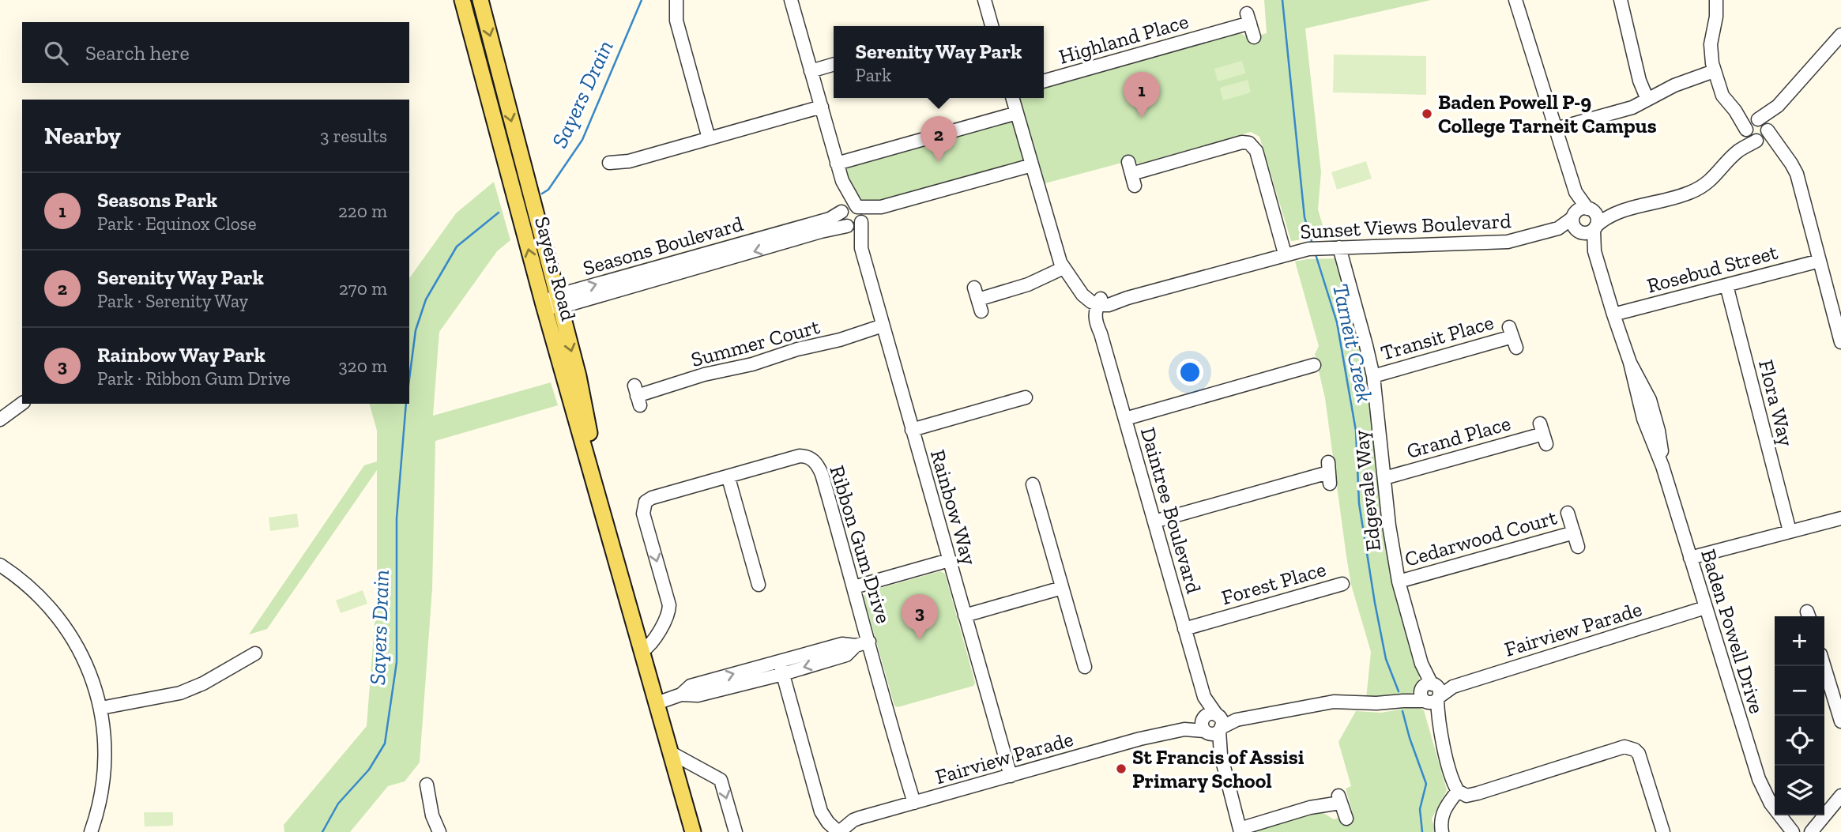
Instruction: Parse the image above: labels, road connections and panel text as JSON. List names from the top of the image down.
{
  "streets": {
    "main road": ["Sayers Road"],
    "street": [
      "Highland Place",
      "Sunset Views Boulevard",
      "Seasons Boulevard",
      "Rosebud Street",
      "Transit Place",
      "Summer Court",
      "Flora Way",
      "Grand Place",
      "Edgevale Way",
      "Rainbow Way",
      "Daintree Boulevard",
      "Cedarwood Court",
      "Ribbon Gum Drive",
      "Forest Place",
      "Fairview Parade",
      "Baden Powell Drive"
    ]
  },
  "crossings": [
    ["Sunset Views Boulevard", "Edgevale Way"],
    ["Sunset Views Boulevard", "Daintree Boulevard"],
    ["Sunset Views Boulevard", "Baden Powell Drive"],
    ["Seasons Boulevard", "Sayers Road"],
    ["Seasons Boulevard", "Rainbow Way"],
    ["Rosebud Street", "Flora Way"],
    ["Rosebud Street", "Baden Powell Drive"],
    ["Transit Place", "Edgevale Way"],
    ["Summer Court", "Rainbow Way"],
    ["Grand Place", "Edgevale Way"],
    ["Edgevale Way", "Cedarwood Court"],
    ["Edgevale Way", "Fairview Parade"],
    ["Rainbow Way", "Fairview Parade"],
    ["Daintree Boulevard", "Forest Place"],
    ["Daintree Boulevard", "Fairview Parade"],
    ["Ribbon Gum Drive", "Fairview Parade"],
    ["Fairview Parade", "Baden Powell Drive"]
  ],
  "water": ["Sayers Drain", "Tarneit Creek"],
  "places": ["Baden Powell P-9 College Tarneit Campus", "St Francis of Assisi Primary School"],
  "page": {
    "search": "Search here",
    "popup": ["Serenity Way Park", "Park"],
    "pins": ["1", "2", "3"],
    "heading": ["Nearby", "3 results"],
    "list": [
      {
        "mark": "1",
        "name": "Seasons Park",
        "note": "Park · Equinox Close",
        "value": "220 m"
      },
      {
        "mark": "2",
        "name": "Serenity Way Park",
        "note": "Park · Serenity Way",
        "value": "270 m"
      },
      {
        "mark": "3",
        "name": "Rainbow Way Park",
        "note": "Park · Ribbon Gum Drive",
        "value": "320 m"
      }
    ],
    "map_buttons": ["+", "−"]
  }
}
